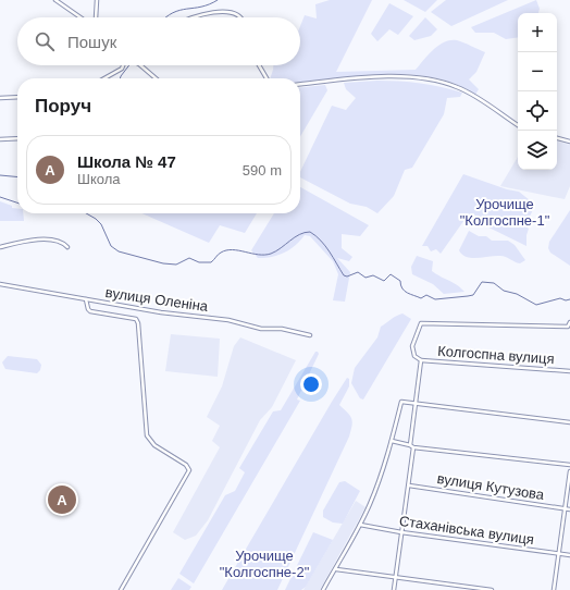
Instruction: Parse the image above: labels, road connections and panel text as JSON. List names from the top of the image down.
{
  "streets": {
    "street": [
      "вулиця Оленіна",
      "Колгоспна вулиця",
      "вулиця Кутузова",
      "Стаханівська вулиця"
    ]
  },
  "parks": ["Урочище \"Колгоспне-1\"", "Урочище \"Колгоспне-2\""],
  "page": {
    "map_buttons": ["+", "−"],
    "search": "Пошук",
    "heading": "Поруч",
    "list": [
      {
        "mark": "A",
        "name": "Школа № 47",
        "note": "Школа",
        "value": "590 m"
      }
    ],
    "pins": "A"
  }
}
